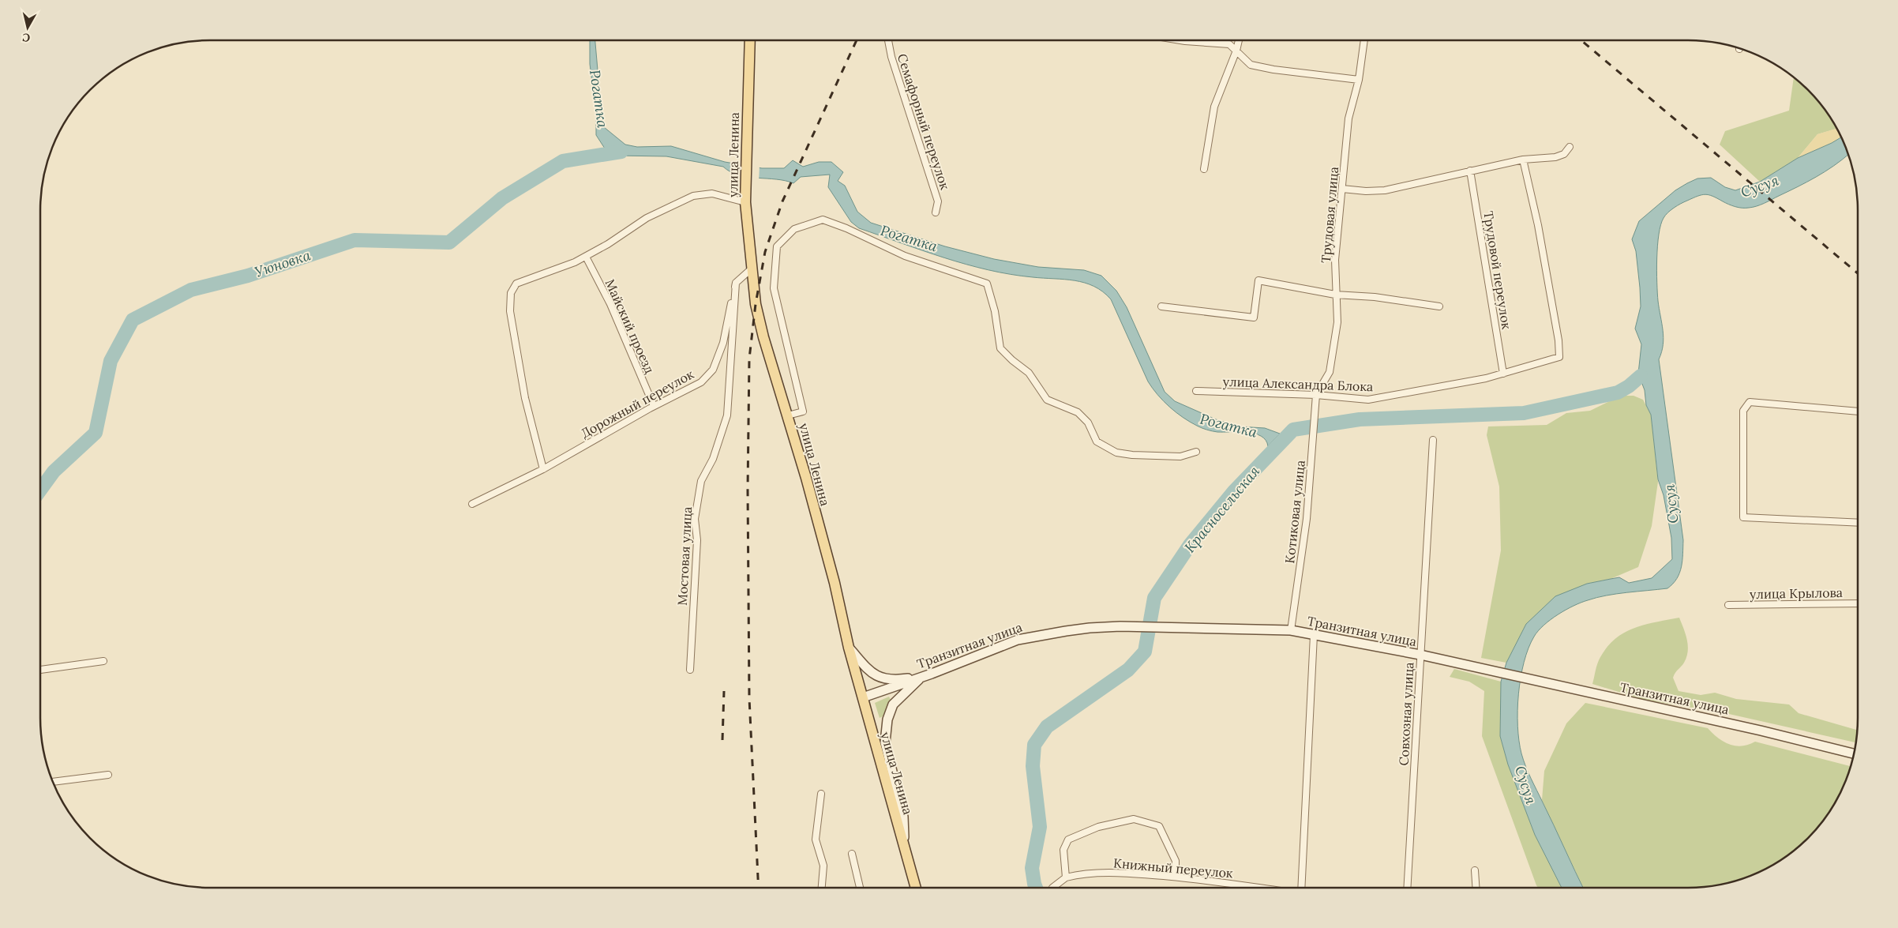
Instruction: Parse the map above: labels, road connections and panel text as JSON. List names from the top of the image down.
{
  "streets": {
    "main road": ["улица Ленина", "Транзитная улица"],
    "street": [
      "Семафорный переулок",
      "Трудовая улица",
      "Трудовой переулок",
      "Майский проезд",
      "улица Александра Блока",
      "Дорожный переулок",
      "Котиковая улица",
      "Мостовая улица",
      "улица Крылова",
      "Совхозная улица",
      "Книжный переулок"
    ]
  },
  "crossings": [
    ["улица Ленина", "Транзитная улица"],
    ["Трудовая улица", "улица Александра Блока"],
    ["Трудовая улица", "Котиковая улица"],
    ["Трудовой переулок", "улица Александра Блока"],
    ["Майский проезд", "Дорожный переулок"],
    ["улица Александра Блока", "Котиковая улица"],
    ["Дорожный переулок", "Мостовая улица"],
    ["Котиковая улица", "Транзитная улица"],
    ["Транзитная улица", "Совхозная улица"]
  ],
  "water": [
    "Рогатка",
    "Сусуя",
    "Уюновка",
    "Красносельская"
  ],
  "north": "bottom"
}
